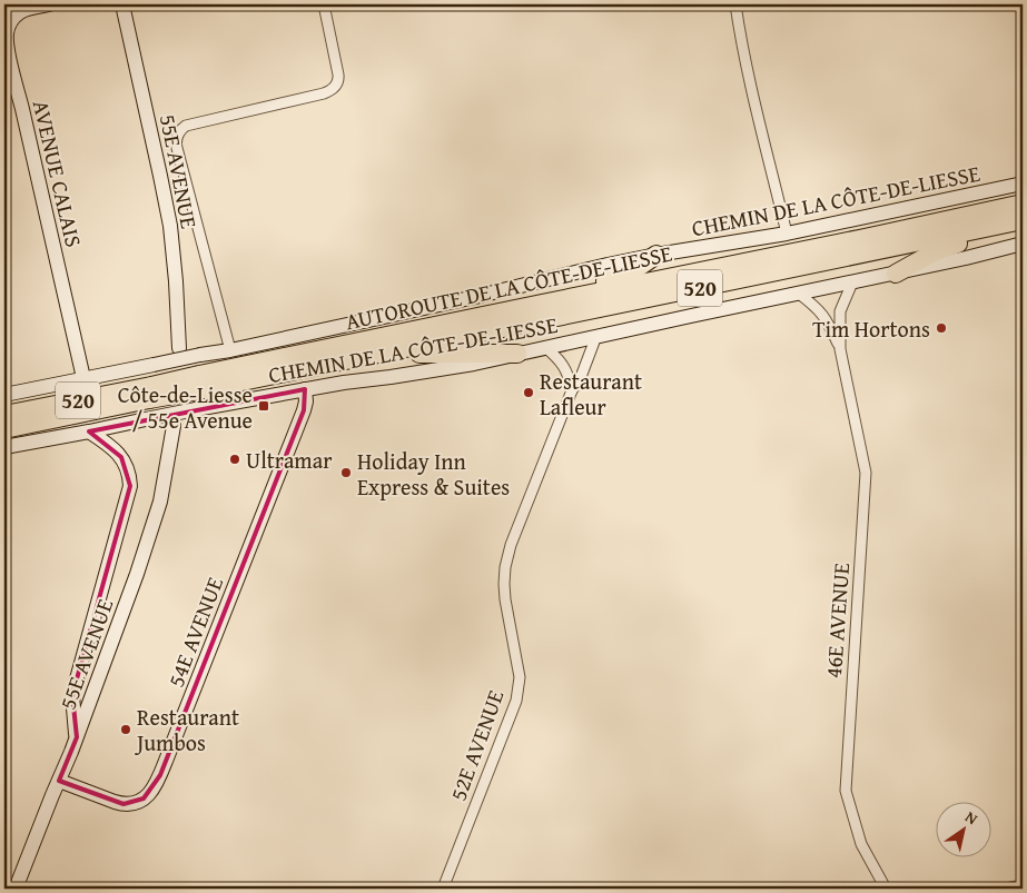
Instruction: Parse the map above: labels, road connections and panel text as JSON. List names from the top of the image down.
{
  "streets": {
    "highway": ["AUTOROUTE DE LA CÔTE-DE-LIESSE", "520"],
    "main road": [
      "55E AVENUE",
      "AVENUE CALAIS",
      "CHEMIN DE LA CÔTE-DE-LIESSE",
      "54E AVENUE"
    ],
    "street": ["46E AVENUE", "52E AVENUE"]
  },
  "crossings": [
    ["55E AVENUE", "54E AVENUE"],
    ["AVENUE CALAIS", "CHEMIN DE LA CÔTE-DE-LIESSE"],
    ["CHEMIN DE LA CÔTE-DE-LIESSE", "46E AVENUE"],
    ["CHEMIN DE LA CÔTE-DE-LIESSE", "54E AVENUE"],
    ["CHEMIN DE LA CÔTE-DE-LIESSE", "52E AVENUE"]
  ],
  "places": {
    "other": [
      "Tim Hortons",
      "Restaurant Lafleur",
      "Ultramar",
      "Holiday Inn Express & Suites",
      "Restaurant Jumbos"
    ],
    "transit": ["Côte-de-Liesse / 55e Avenue"]
  },
  "north": "top right"
}
